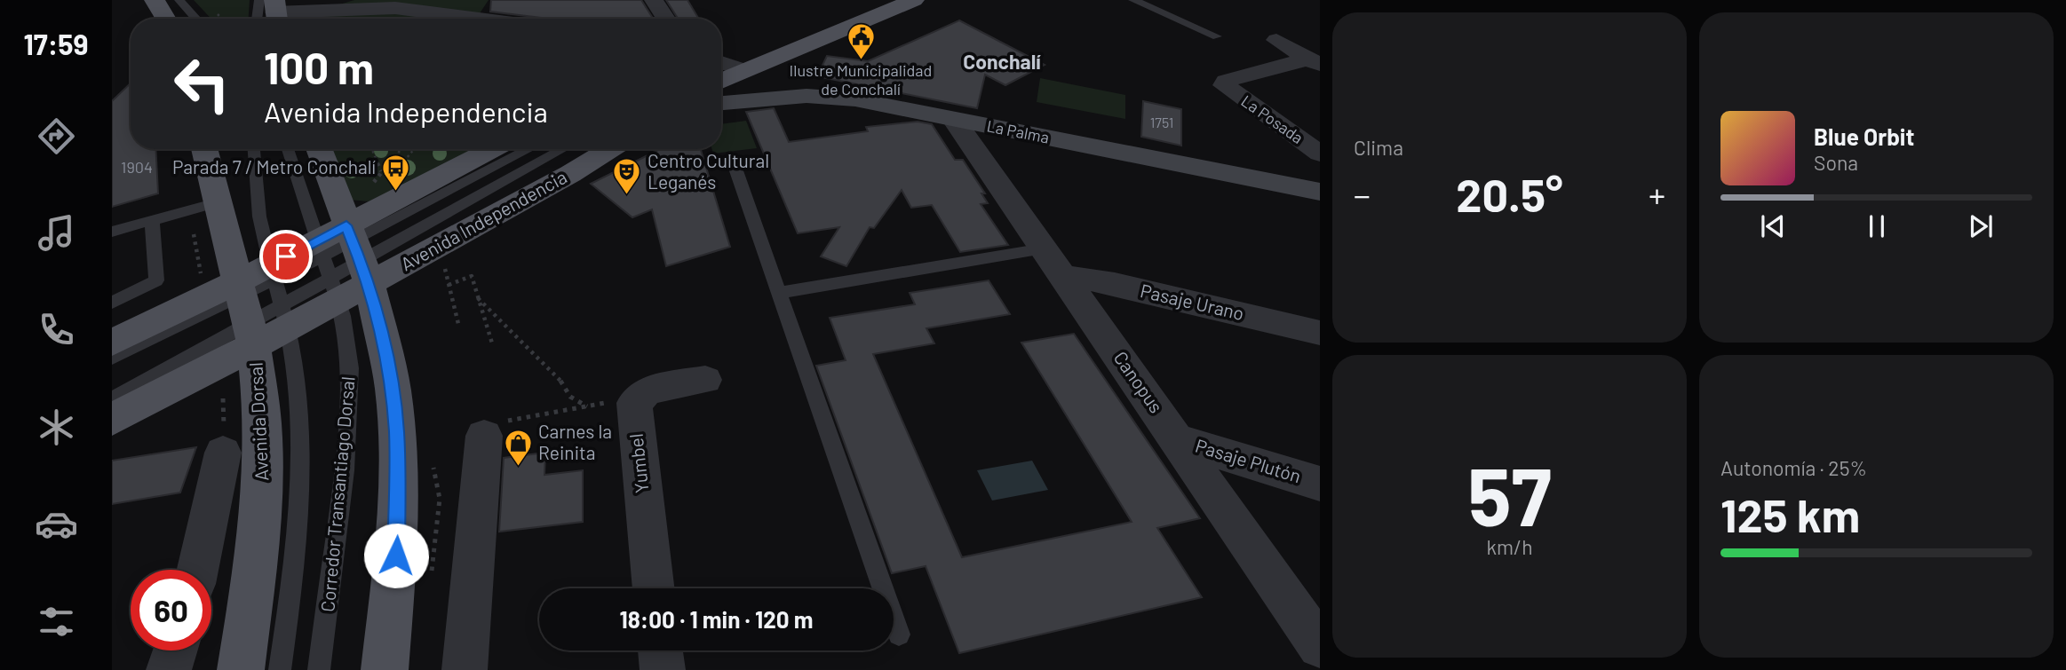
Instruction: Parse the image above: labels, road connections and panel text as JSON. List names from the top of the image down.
{
  "streets": {
    "main road": ["La Palma", "Avenida Independencia", "Avenida Dorsal"],
    "street": [
      "La Posada",
      "Pasaje Urano",
      "Canopus",
      "Pasaje Plutón",
      "Yumbel"
    ],
    "lane": ["Corredor Transantiago Dorsal"]
  },
  "crossings": [
    ["La Palma", "Canopus"],
    ["Avenida Independencia", "Avenida Dorsal"],
    ["Avenida Independencia", "Corredor Transantiago Dorsal"],
    ["Pasaje Urano", "Canopus"],
    ["Canopus", "Pasaje Plutón"]
  ],
  "districts": ["Conchalí"],
  "places": {
    "public building": ["Ilustre Municipalidad de Conchalí"],
    "bus stop": ["Parada 7 / Metro Conchalí"],
    "theatre": ["Centro Cultural Leganés"],
    "shop": ["Carnes la Reinita"]
  },
  "house_numbers": ["1751", "1904"],
  "page": {
    "tabs": "17:59",
    "tile": [
      "Clima",
      ["57", "km/h"],
      ["Autonomía · 25%", "125 km"]
    ],
    "turn": ["100 m", "Avenida Independencia"],
    "song": ["Blue Orbit", "Sona"],
    "heat": ["−", "20.5°", "+"],
    "limit": "60",
    "trip": "18:00 · 1 min · 120 m"
  }
}
